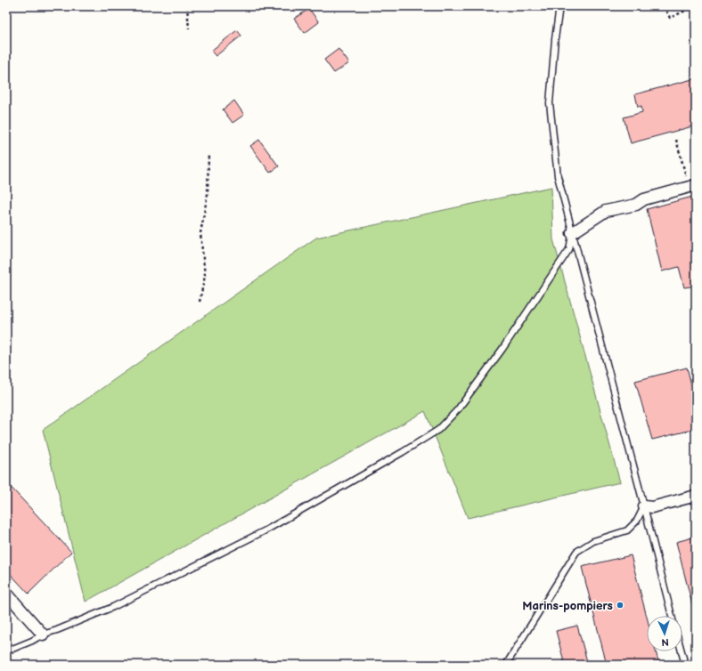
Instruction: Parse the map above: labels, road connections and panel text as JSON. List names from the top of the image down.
{
  "places": ["Marins-pompiers"],
  "north": "bottom"
}
